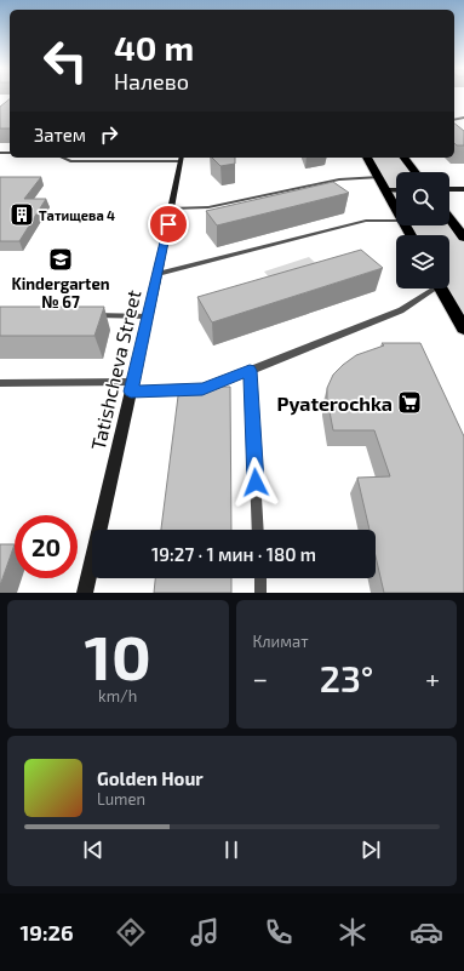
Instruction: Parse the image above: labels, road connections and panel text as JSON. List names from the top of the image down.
{
  "streets": {
    "main road": ["Tatishcheva Street"]
  },
  "places": {
    "building": ["Татищева 4"],
    "school or university": ["Kindergarten № 67"],
    "supermarket": ["Pyaterochka"]
  },
  "page": {
    "turn": ["40 m", "Налево"],
    "then": "Затем",
    "limit": "20",
    "trip": "19:27 · 1 мин · 180 m",
    "tile": [
      ["10", "km/h"],
      "Климат"
    ],
    "heat": ["−", "23°", "+"],
    "song": ["Golden Hour", "Lumen"],
    "tabs": "19:26"
  }
}
